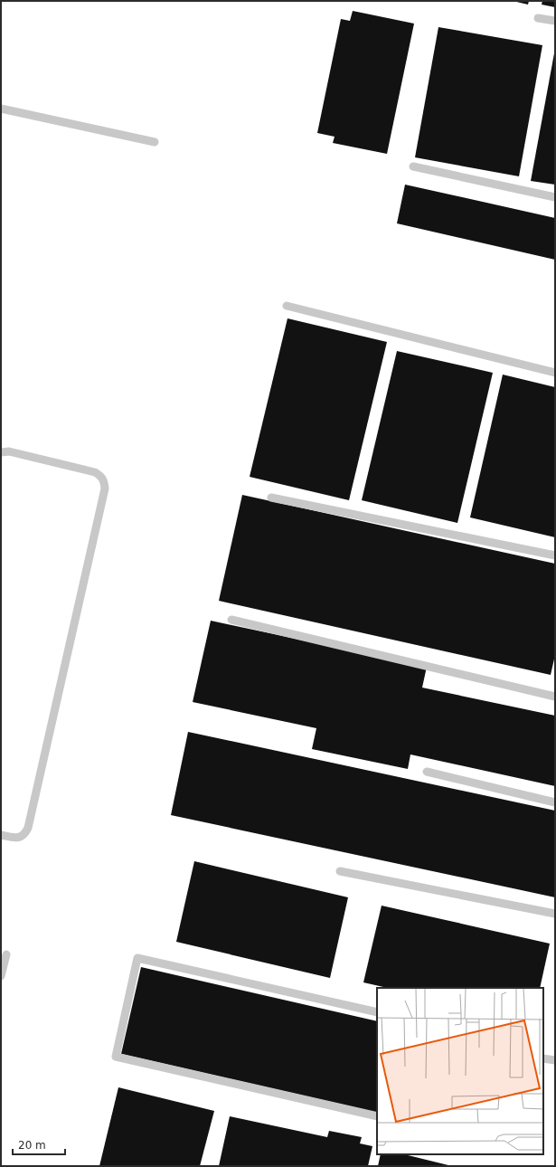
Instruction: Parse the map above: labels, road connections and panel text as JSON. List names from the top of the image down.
{
  "scale_bar": "20 m"
}
